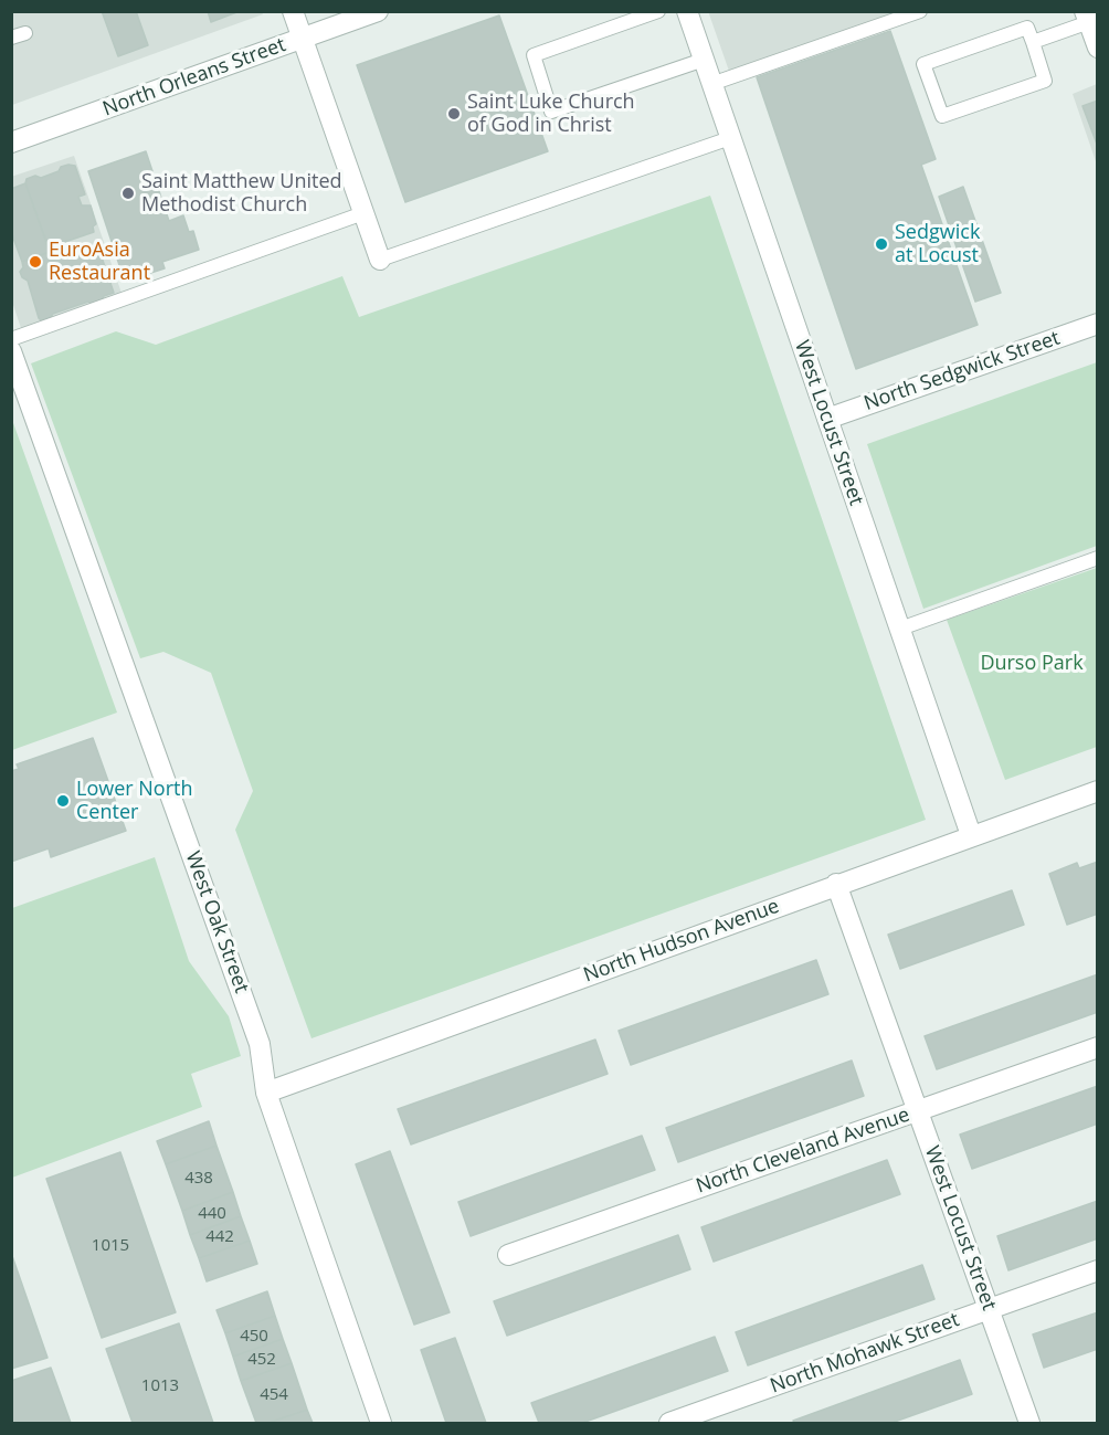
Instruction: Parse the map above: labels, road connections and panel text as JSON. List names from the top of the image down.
{
  "streets": {
    "street": [
      "North Orleans Street",
      "North Sedgwick Street",
      "West Locust Street",
      "West Oak Street",
      "North Hudson Avenue",
      "North Cleveland Avenue",
      "North Mohawk Street"
    ]
  },
  "crossings": [
    ["North Sedgwick Street", "West Locust Street"],
    ["West Locust Street", "North Hudson Avenue"],
    ["West Locust Street", "North Cleveland Avenue"],
    ["West Locust Street", "North Mohawk Street"],
    ["West Oak Street", "North Hudson Avenue"]
  ],
  "parks": ["Durso Park"],
  "places": [
    "Saint Luke Church of God in Christ",
    "Saint Matthew United Methodist Church",
    "Sedgwick at Locust",
    "EuroAsia Restaurant",
    "Lower North Center"
  ],
  "house_numbers": [
    "438",
    "440",
    "442",
    "1015",
    "450",
    "452",
    "1013",
    "454"
  ]
}
